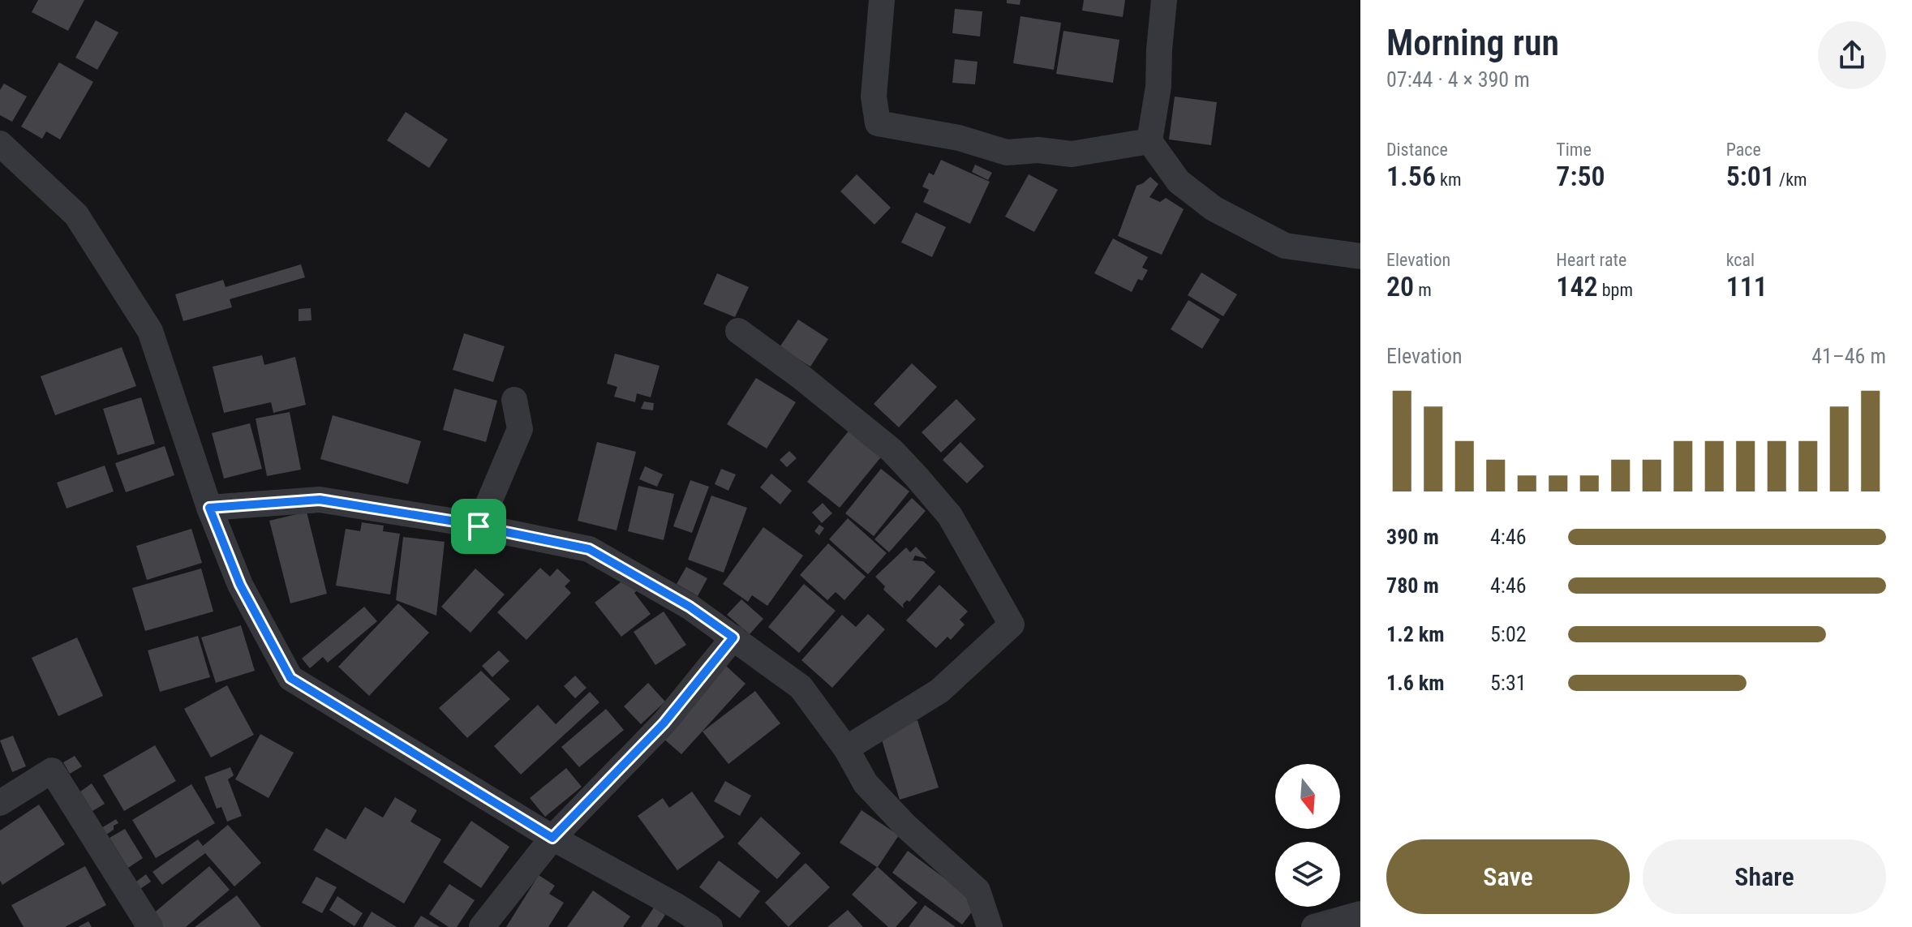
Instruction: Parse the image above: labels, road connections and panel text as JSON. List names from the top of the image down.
{
  "north": "bottom",
  "page": {
    "heading": ["Morning run", "07:44 · 4 × 390 m"],
    "stats": [
      ["Distance", "1.56 km"],
      ["Time", "7:50"],
      ["Pace", "5:01 /km"],
      ["Elevation", "20 m"],
      ["Heart rate", "142 bpm"],
      ["kcal", "111"]
    ],
    "chart": ["Elevation", "41–46 m"],
    "list": [
      {
        "name": "390 m",
        "note": "4:46"
      },
      {
        "name": "780 m",
        "note": "4:46"
      },
      {
        "name": "1.2 km",
        "note": "5:02"
      },
      {
        "name": "1.6 km",
        "note": "5:31"
      }
    ],
    "buttons": ["Save", "Share"]
  }
}
